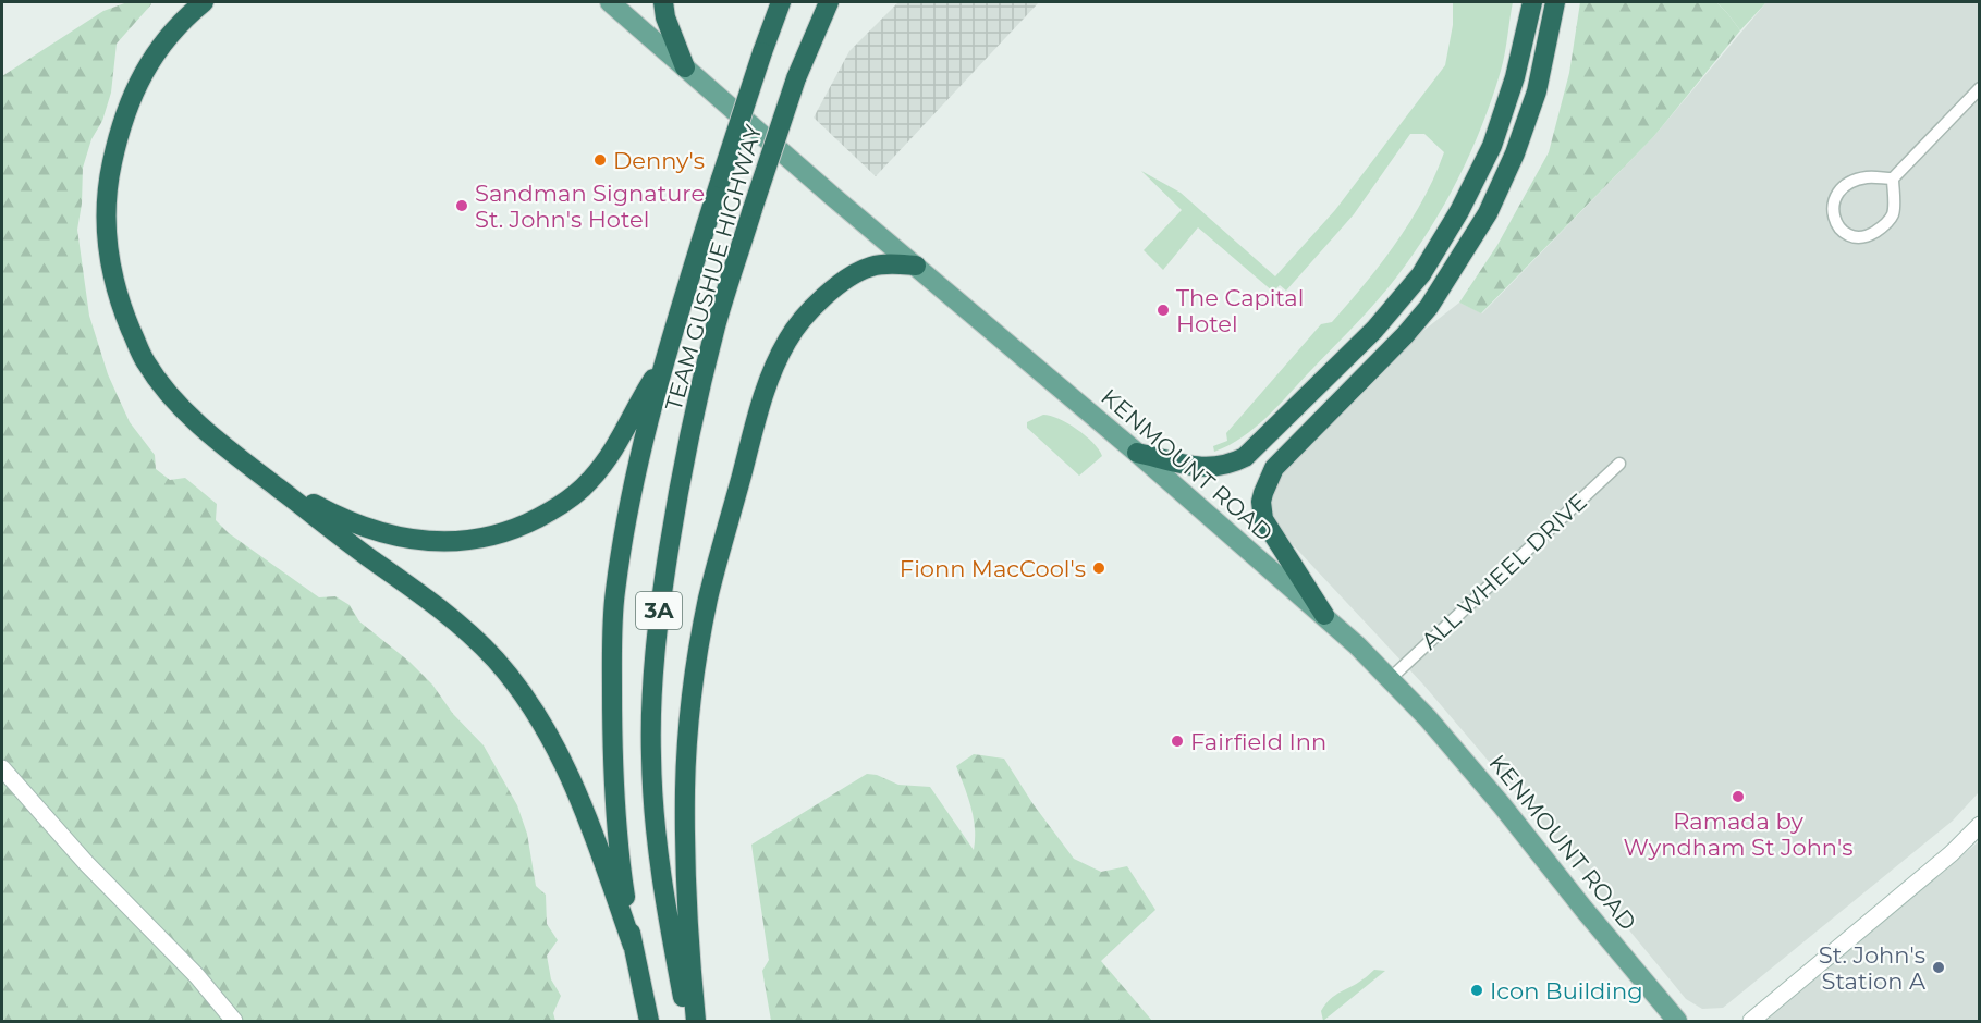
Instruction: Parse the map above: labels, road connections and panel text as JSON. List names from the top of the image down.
{
  "streets": {
    "highway": ["TEAM GUSHUE HIGHWAY", "3A"],
    "main road": ["KENMOUNT ROAD"],
    "street": ["ALL WHEEL DRIVE"]
  },
  "crossings": [
    ["KENMOUNT ROAD", "ALL WHEEL DRIVE"]
  ],
  "places": [
    "Denny's",
    "Sandman Signature St. John's Hotel",
    "The Capital Hotel",
    "Fionn MacCool's",
    "Fairfield Inn",
    "Ramada by Wyndham St John's",
    "St. John's Station A",
    "Icon Building"
  ]
}
